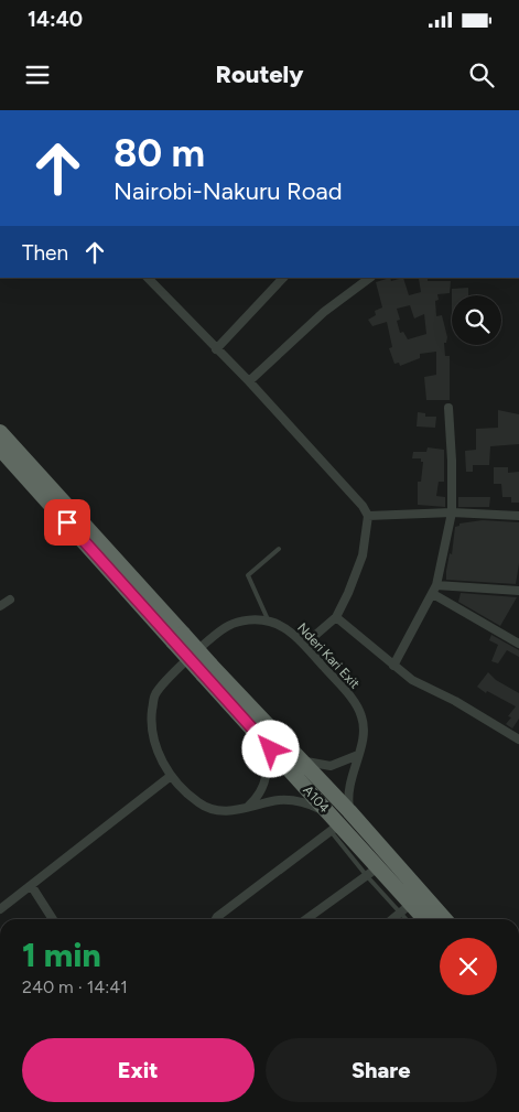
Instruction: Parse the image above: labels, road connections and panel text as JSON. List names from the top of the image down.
{
  "streets": {
    "highway": ["A104"],
    "street": ["Nderi Kari Exit"]
  },
  "page": {
    "status": "14:40",
    "header": "Routely",
    "turn": ["80 m", "Nairobi-Nakuru Road"],
    "then": "Then",
    "heading": ["1 min", "240 m · 14:41"],
    "buttons": ["Exit", "Share"]
  }
}
